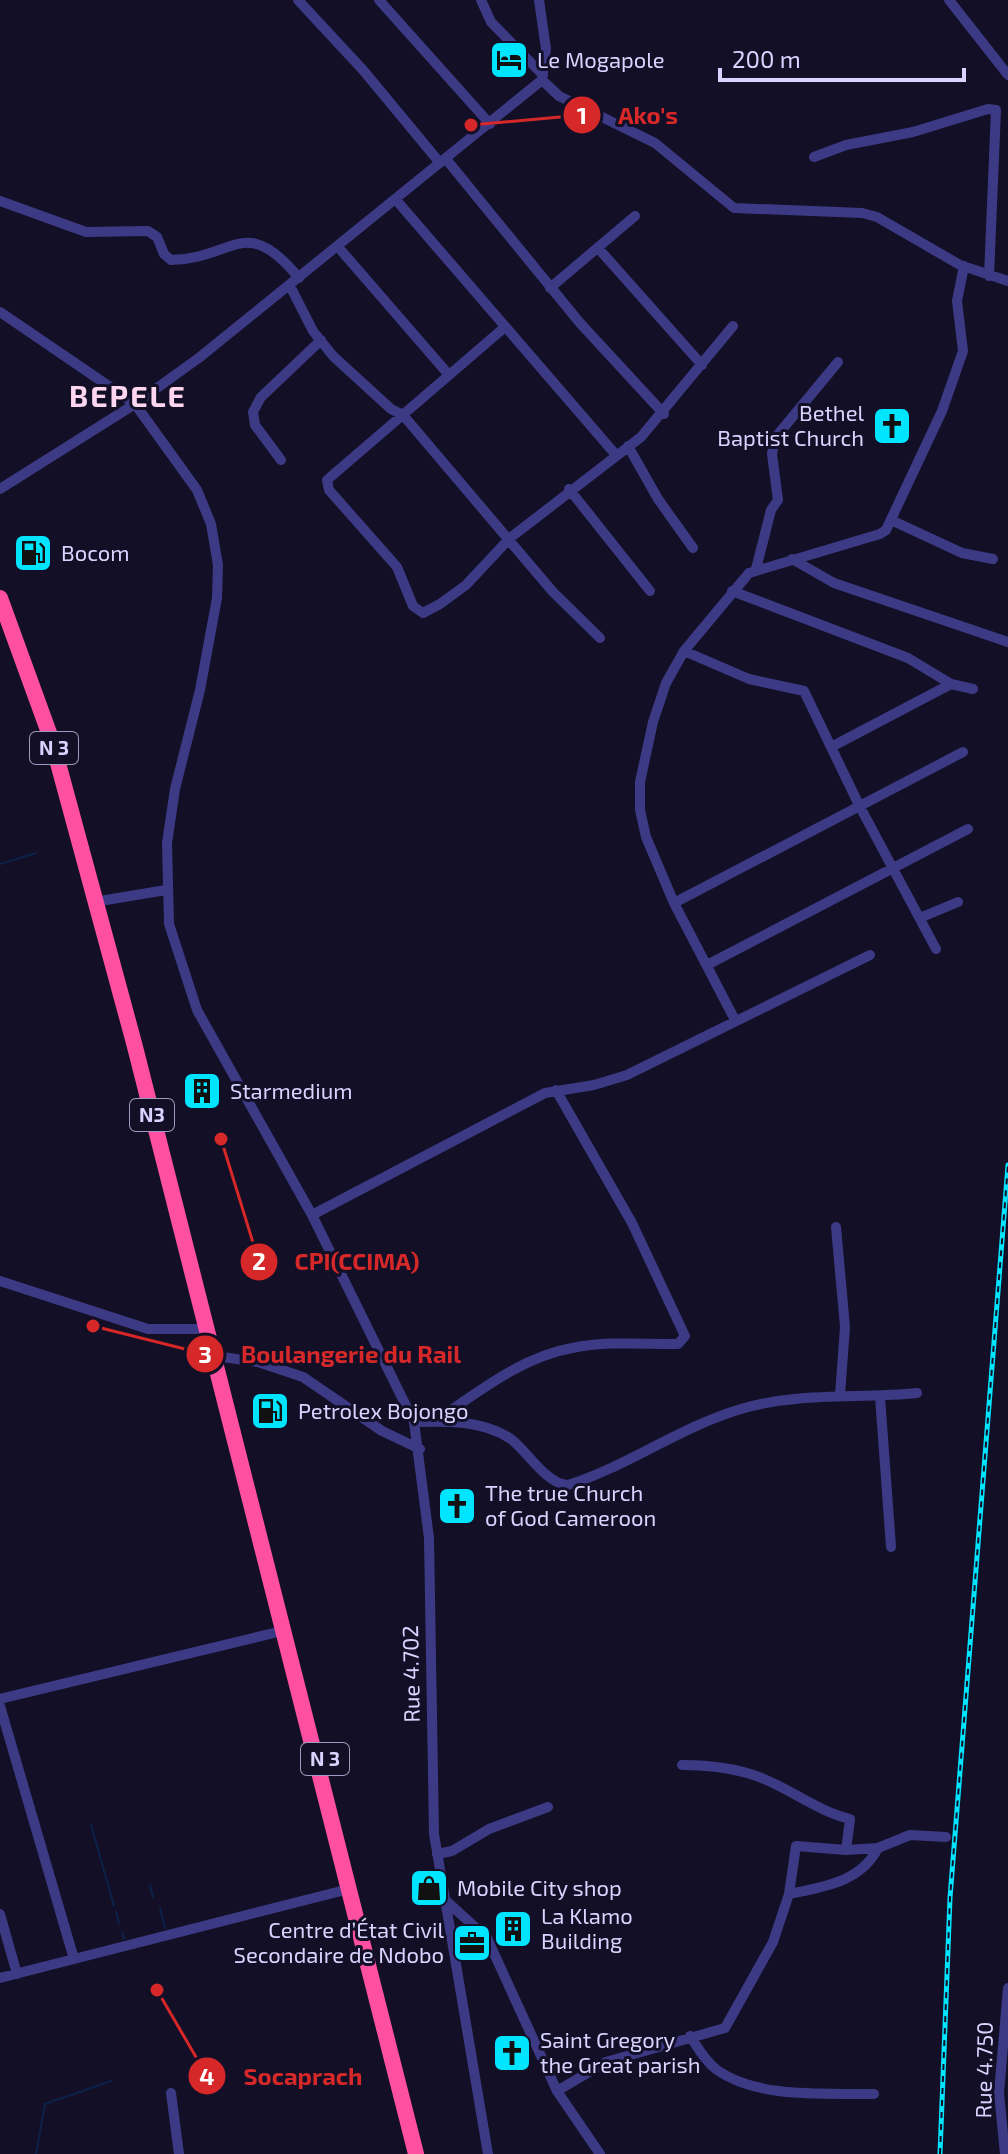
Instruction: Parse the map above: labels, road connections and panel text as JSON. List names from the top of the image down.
{
  "streets": {
    "highway": ["N 3", "N3"],
    "street": ["Rue 4.702", "Rue 4.750"]
  },
  "crossings": [
    ["N 3", "N3"]
  ],
  "districts": ["BEPELE"],
  "places": {
    "hotel": ["Le Mogapole"],
    "other": [
      "Ako's",
      "CPI(CCIMA)",
      "Boulangerie du Rail",
      "Socaprach"
    ],
    "church": ["Bethel Baptist Church", "The true Church of God Cameroon", "Saint Gregory the Great parish"],
    "fuel station": ["Bocom", "Petrolex Bojongo"],
    "building": ["Starmedium", "La Klamo Building"],
    "shop": ["Mobile City shop"],
    "office": ["Centre d’État Civil Secondaire de Ndobo"]
  },
  "scale_bar": "200 m"
}
